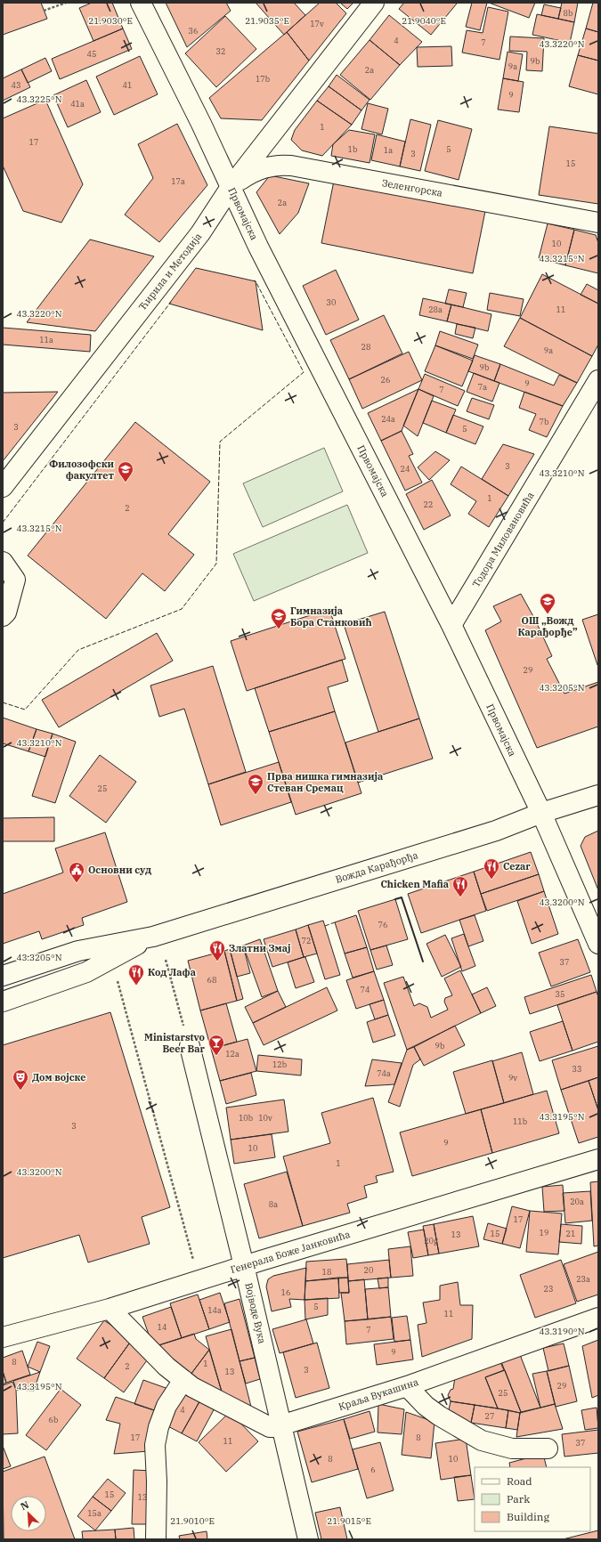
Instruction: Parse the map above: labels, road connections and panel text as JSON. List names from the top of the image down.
{
  "streets": {
    "street": [
      "Зеленгорска",
      "Првомајска",
      "Ћирила и Методија",
      "Тодора Миловановића",
      "Вожда Карађорђа",
      "Генерала Боже Јанковића",
      "Војводе Вука",
      "Краља Вукашина"
    ]
  },
  "crossings": [
    ["Зеленгорска", "Првомајска"],
    ["Зеленгорска", "Ћирила и Методија"],
    ["Првомајска", "Ћирила и Методија"],
    ["Првомајска", "Тодора Миловановића"],
    ["Првомајска", "Вожда Карађорђа"],
    ["Генерала Боже Јанковића", "Војводе Вука"],
    ["Генерала Боже Јанковића", "Краља Вукашина"],
    ["Војводе Вука", "Краља Вукашина"]
  ],
  "places": {
    "school or university": [
      "Филозофски факултет",
      "ОШ „Вожд Карађорђе”",
      "Гимназија Бора Станковић",
      "Прва нишка гимназија Стеван Сремац"
    ],
    "restaurant": [
      "Cezar",
      "Chicken Mafia",
      "Златни Змај",
      "Код Лафа"
    ],
    "public building": ["Основни суд"],
    "bar": ["Ministarstvo Beer Bar"],
    "theatre": ["Дом војске"]
  },
  "house_numbers": [
    "8b",
    "17v",
    "36",
    "4",
    "7",
    "32",
    "45",
    "9b",
    "9a",
    "2a",
    "17b",
    "43",
    "41",
    "9",
    "41a",
    "1",
    "17",
    "1b",
    "5",
    "1a",
    "3",
    "15",
    "17a",
    "2a",
    "10",
    "30",
    "28a",
    "11",
    "11a",
    "28",
    "9a",
    "9b",
    "26",
    "9",
    "7a",
    "7",
    "24a",
    "7b",
    "3",
    "5",
    "3",
    "24",
    "1",
    "22",
    "2",
    "29",
    "25",
    "76",
    "72",
    "37",
    "68",
    "74",
    "35",
    "9b",
    "12a",
    "12b",
    "33",
    "74a",
    "9v",
    "10b",
    "10v",
    "11b",
    "3",
    "9",
    "10",
    "1",
    "20a",
    "8a",
    "17",
    "19",
    "15",
    "21",
    "13",
    "20g",
    "20",
    "18",
    "23a",
    "23",
    "16",
    "5",
    "14a",
    "11",
    "14",
    "7",
    "9",
    "8",
    "1",
    "2",
    "3",
    "13",
    "29",
    "25",
    "4",
    "27",
    "6b",
    "17",
    "8",
    "11",
    "37",
    "8",
    "10",
    "6",
    "15",
    "13",
    "15a"
  ],
  "legend": ["Road", "Park", "Building"],
  "north": "top left",
  "coordinates": [
    "21.9030°E",
    "21.9035°E",
    "21.9040°E",
    "43.3220°N",
    "43.3225°N",
    "43.3215°N",
    "43.3210°N",
    "43.3205°N",
    "43.3200°N",
    "43.3195°N",
    "43.3190°N",
    "21.9010°E",
    "21.9015°E"
  ]
}
